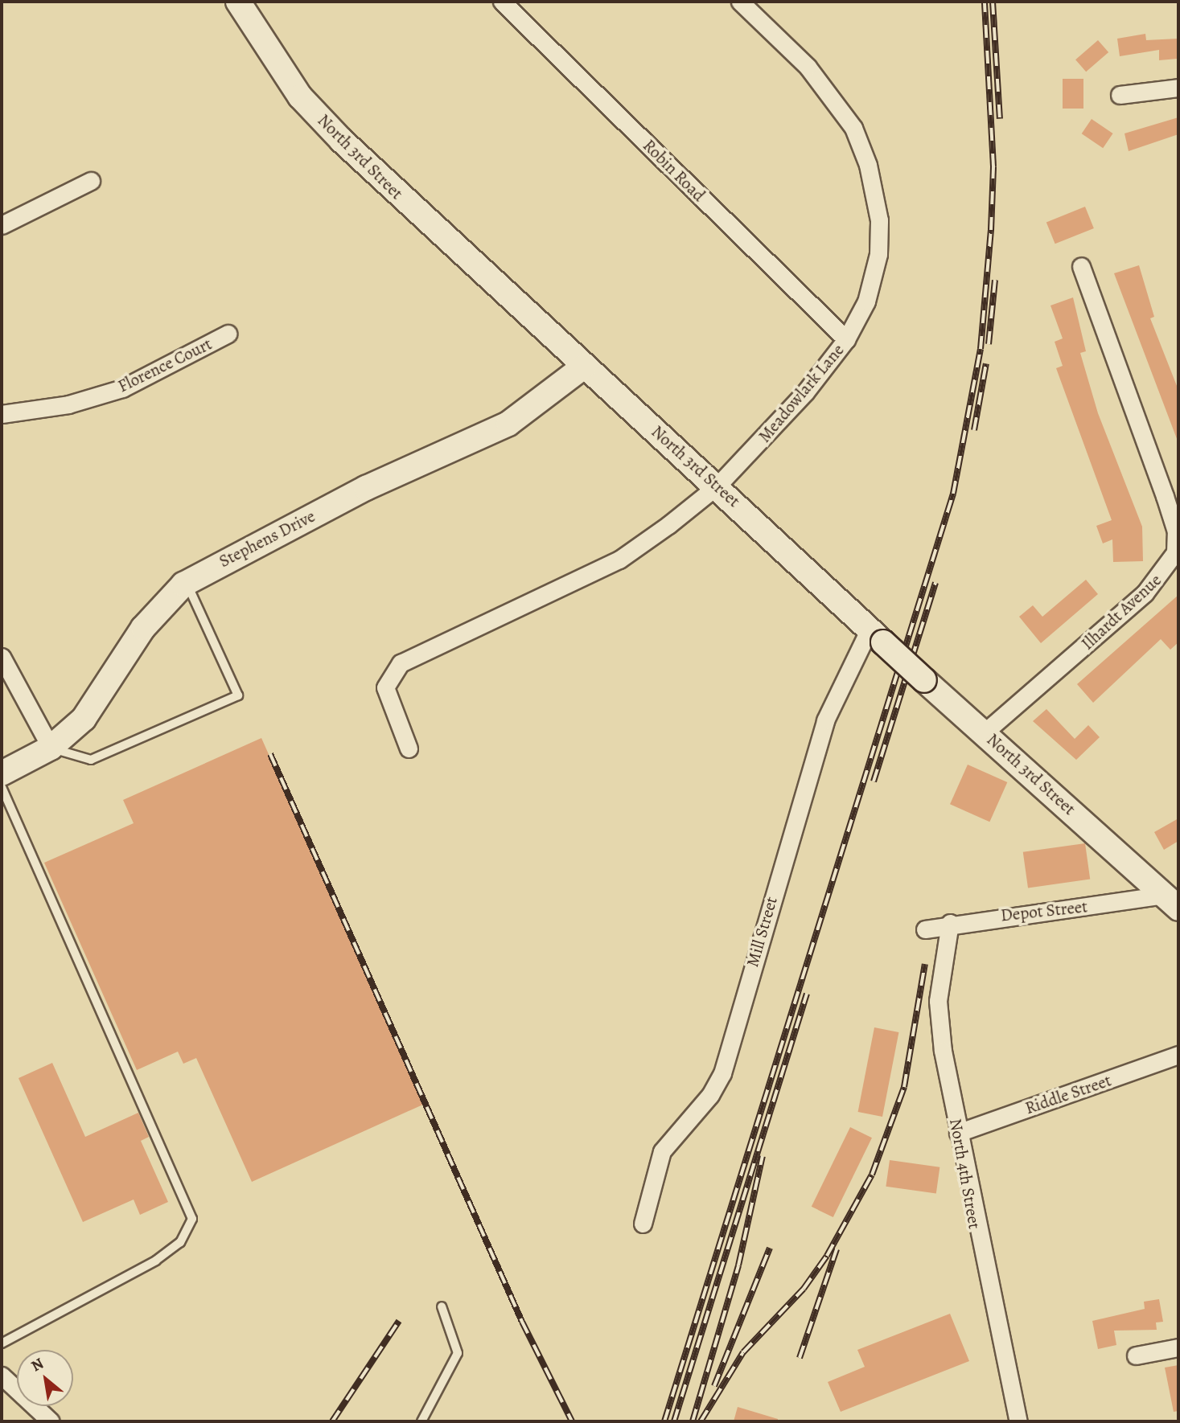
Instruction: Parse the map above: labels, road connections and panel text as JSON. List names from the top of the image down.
{
  "streets": {
    "main road": ["North 3rd Street", "Stephens Drive"],
    "street": [
      "Robin Road",
      "Florence Court",
      "Meadowlark Lane",
      "Ilhardt Avenue",
      "Depot Street",
      "Mill Street",
      "Riddle Street",
      "North 4th Street"
    ]
  },
  "crossings": [
    ["North 3rd Street", "Meadowlark Lane"],
    ["North 3rd Street", "Stephens Drive"],
    ["North 3rd Street", "Ilhardt Avenue"],
    ["North 3rd Street", "Depot Street"],
    ["North 3rd Street", "Mill Street"],
    ["Robin Road", "Meadowlark Lane"],
    ["Depot Street", "North 4th Street"],
    ["Riddle Street", "North 4th Street"]
  ],
  "north": "top left"
}
